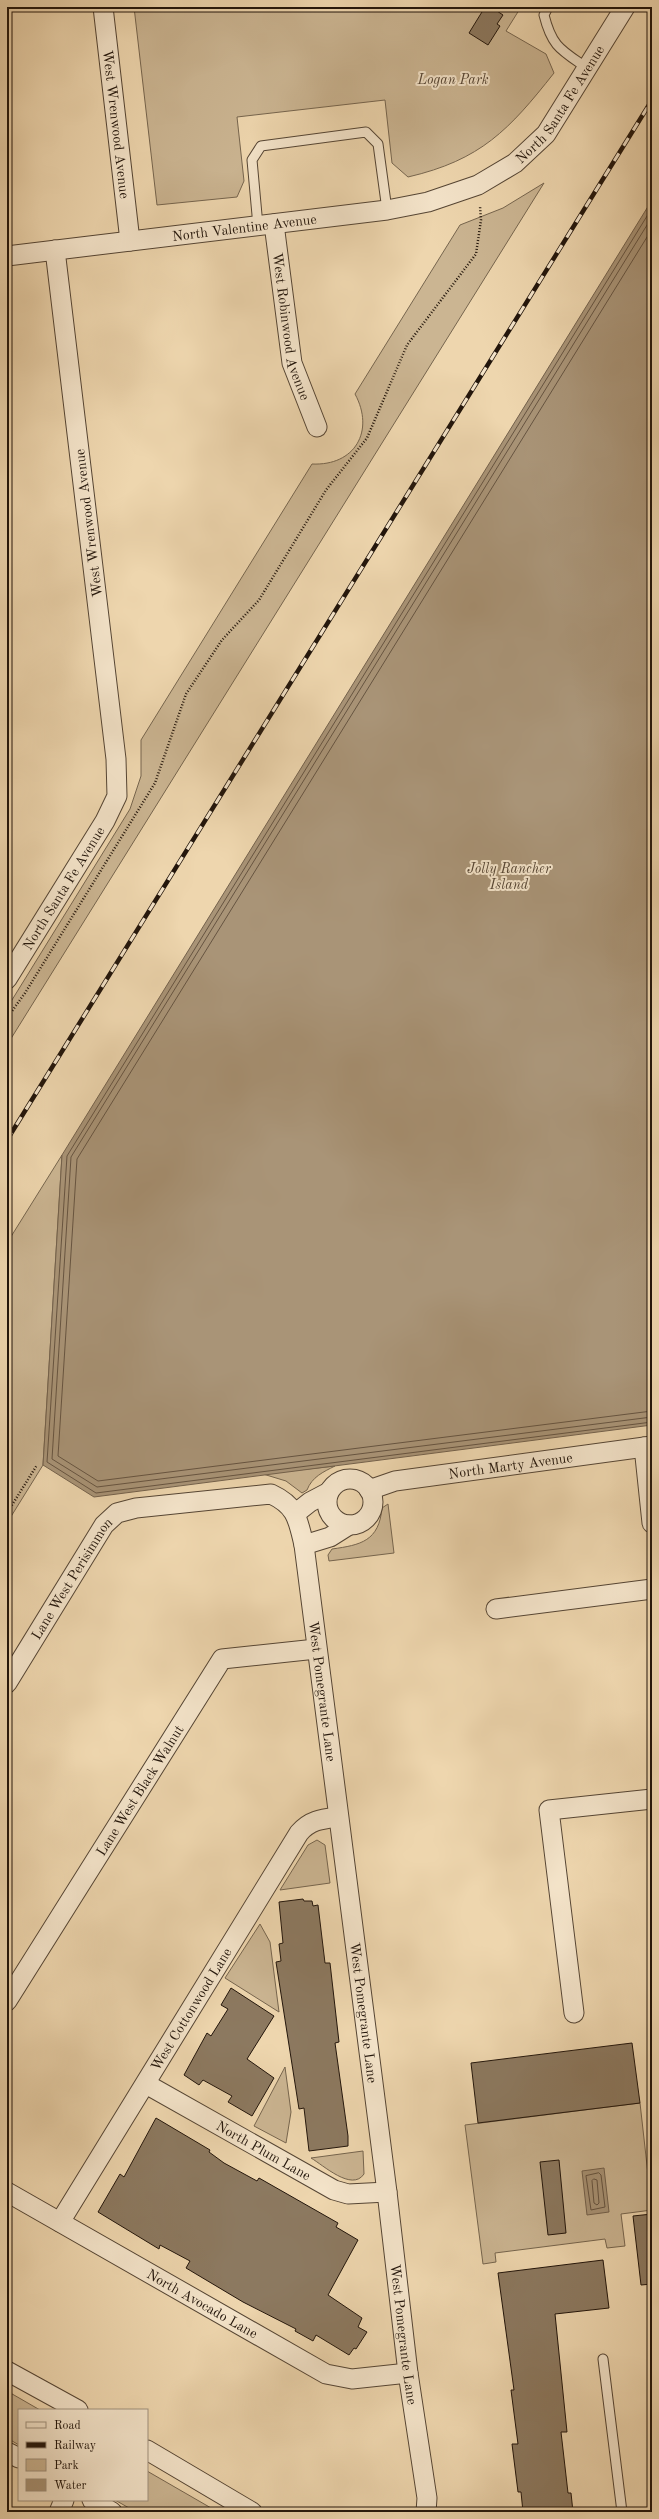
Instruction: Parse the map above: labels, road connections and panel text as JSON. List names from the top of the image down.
{
  "streets": {
    "street": [
      "North Santa Fe Avenue",
      "West Wrenwood Avenue",
      "North Valentine Avenue",
      "West Robinwood Avenue",
      "North Marty Avenue",
      "Lane West Perisimmon",
      "West Pomegrante Lane",
      "Lane West Black Walnut",
      "West Cottonwood Lane",
      "North Plum Lane",
      "North Avocado Lane"
    ]
  },
  "crossings": [
    ["North Santa Fe Avenue", "West Wrenwood Avenue"],
    ["North Santa Fe Avenue", "North Valentine Avenue"],
    ["West Wrenwood Avenue", "North Valentine Avenue"],
    ["North Valentine Avenue", "West Robinwood Avenue"],
    ["Lane West Perisimmon", "West Pomegrante Lane"],
    ["West Pomegrante Lane", "Lane West Black Walnut"],
    ["West Pomegrante Lane", "West Cottonwood Lane"],
    ["West Pomegrante Lane", "North Plum Lane"],
    ["West Pomegrante Lane", "North Avocado Lane"],
    ["West Cottonwood Lane", "North Plum Lane"],
    ["West Cottonwood Lane", "North Avocado Lane"]
  ],
  "parks": ["Logan Park", "Jolly Rancher Island"],
  "legend": [
    "Road",
    "Railway",
    "Park",
    "Water"
  ]
}
